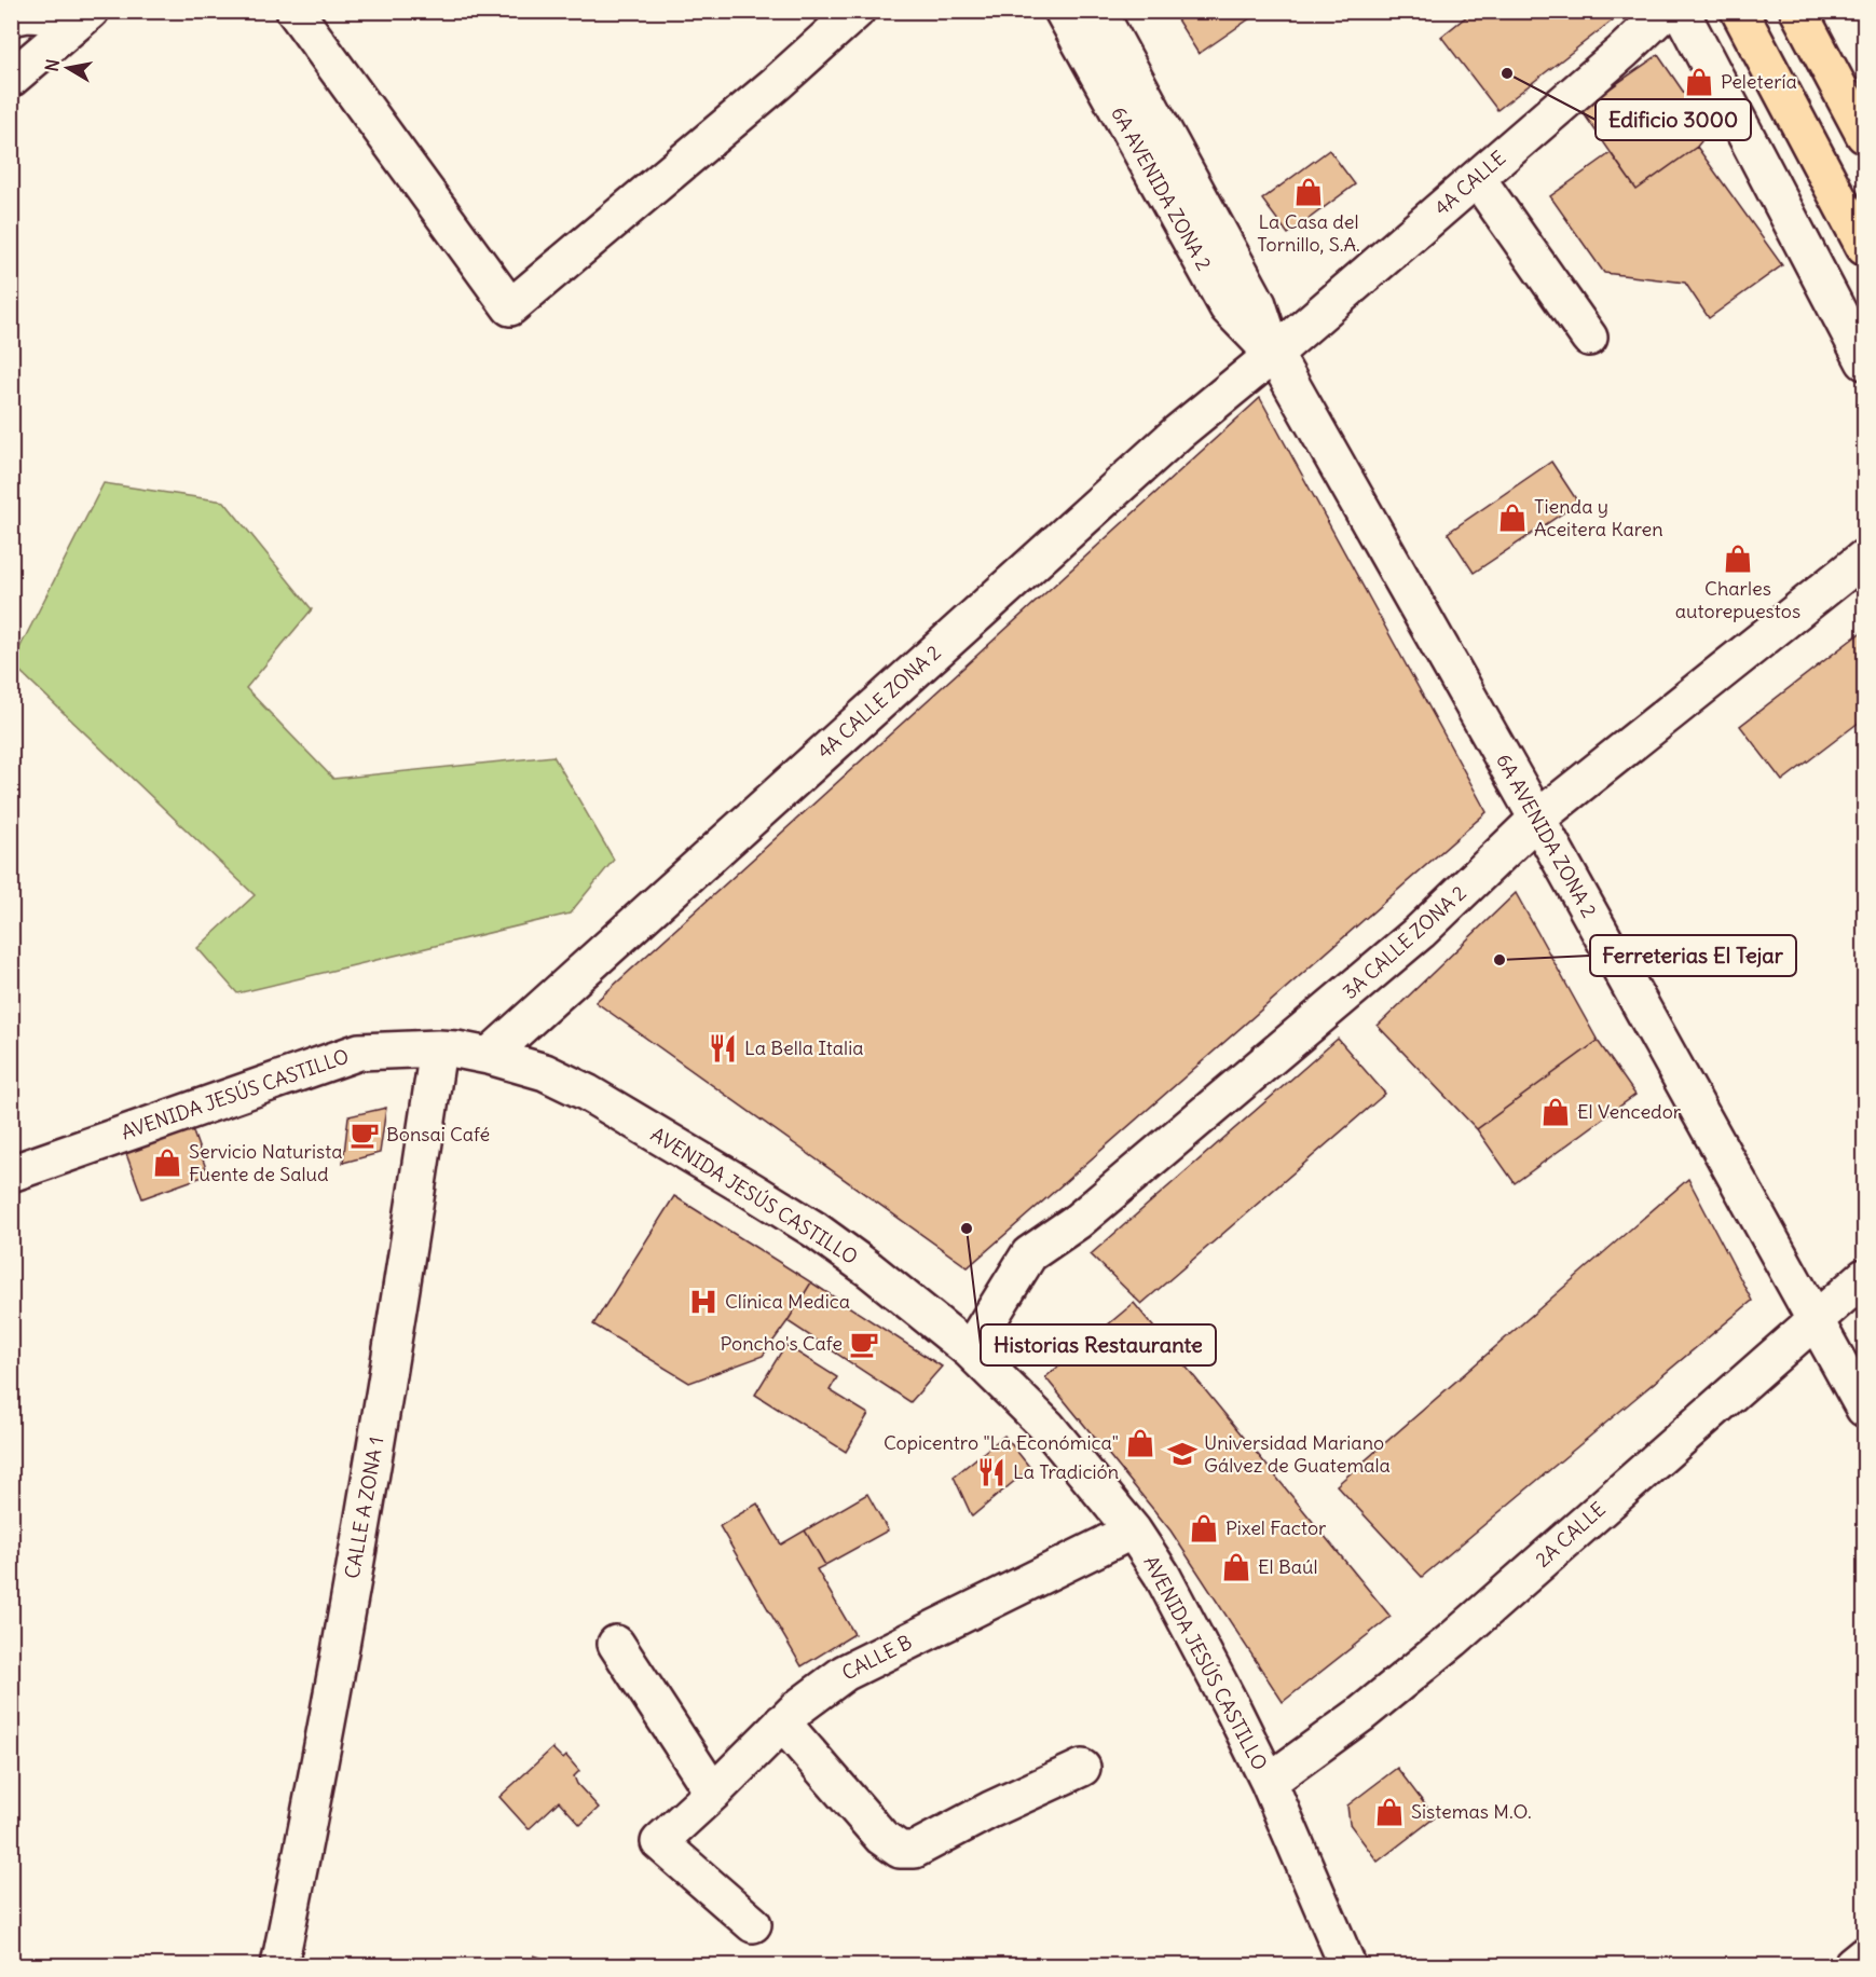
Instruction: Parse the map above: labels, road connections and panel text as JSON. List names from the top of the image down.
{
  "streets": {
    "street": [
      "4A CALLE",
      "6A AVENIDA ZONA 2",
      "4A CALLE ZONA 2",
      "3A CALLE ZONA 2",
      "AVENIDA JESÚS CASTILLO",
      "CALLE A ZONA 1",
      "2A CALLE",
      "CALLE B"
    ]
  },
  "crossings": [
    ["4A CALLE", "6A AVENIDA ZONA 2"],
    ["4A CALLE", "4A CALLE ZONA 2"],
    ["6A AVENIDA ZONA 2", "4A CALLE ZONA 2"],
    ["6A AVENIDA ZONA 2", "3A CALLE ZONA 2"],
    ["6A AVENIDA ZONA 2", "2A CALLE"],
    ["4A CALLE ZONA 2", "AVENIDA JESÚS CASTILLO"],
    ["3A CALLE ZONA 2", "AVENIDA JESÚS CASTILLO"],
    ["AVENIDA JESÚS CASTILLO", "CALLE A ZONA 1"],
    ["AVENIDA JESÚS CASTILLO", "2A CALLE"],
    ["AVENIDA JESÚS CASTILLO", "CALLE B"]
  ],
  "places": {
    "other": ["Edificio 3000", "Ferreterias El Tejar", "Historias Restaurante"],
    "shop": [
      "Peletería",
      "La Casa del Tornillo, S.A.",
      "Tienda y Aceitera Karen",
      "Charles autorepuestos",
      "El Vencedor",
      "Servicio Naturista Fuente de Salud",
      "Copicentro \"La Económica\"",
      "Pixel Factor",
      "El Baúl",
      "Sistemas M.O."
    ],
    "restaurant": ["La Bella Italia", "La Tradición"],
    "cafe": ["Bonsai Café", "Poncho's Cafe"],
    "hospital": ["Clínica Medica"],
    "school or university": ["Universidad Mariano Gálvez de Guatemala"]
  },
  "north": "left"
}
